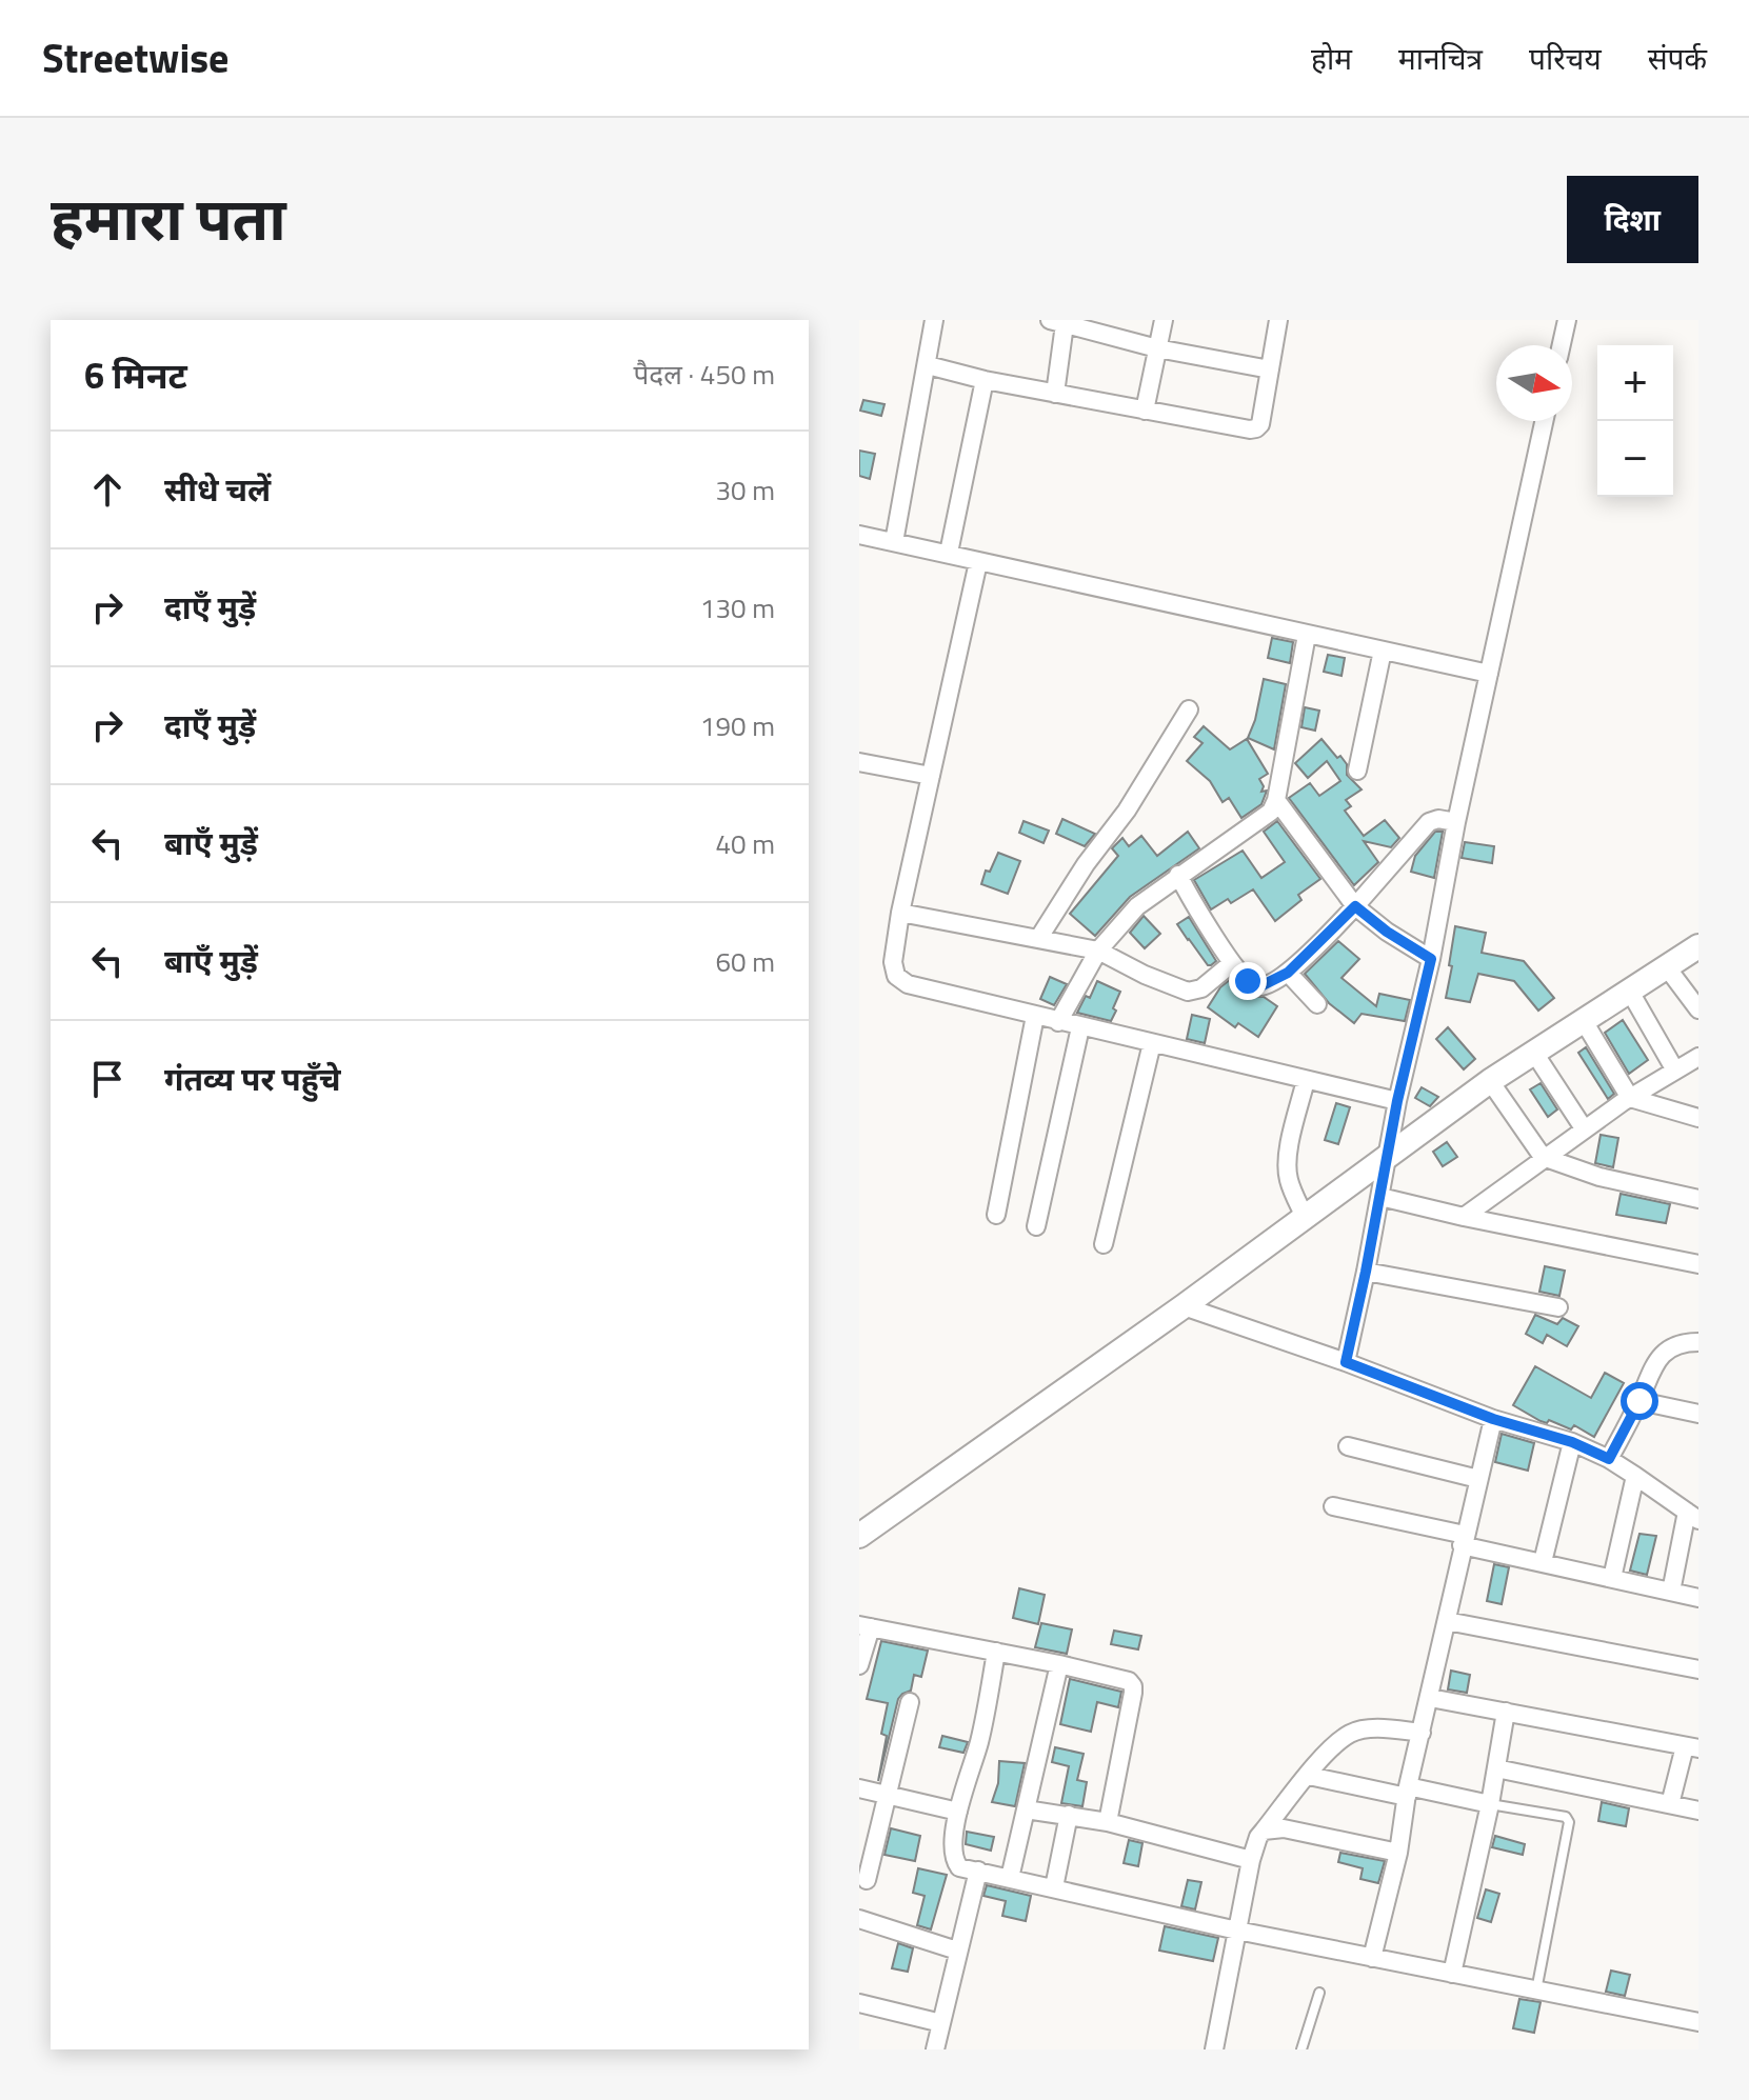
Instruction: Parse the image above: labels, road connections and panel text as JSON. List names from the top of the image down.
{
  "north": "right",
  "page": {
    "header": "Streetwise",
    "nav": [
      "होम",
      "मानचित्र",
      "परिचय",
      "संपर्क"
    ],
    "title": "हमारा पता",
    "buttons": "दिशा",
    "heading": ["6 मिनट", "पैदल · 450 m"],
    "map_buttons": ["+", "−"],
    "list": [
      ["सीधे चलें", "30 m"],
      ["दाएँ मुड़ें", "130 m"],
      ["दाएँ मुड़ें", "190 m"],
      ["बाएँ मुड़ें", "40 m"],
      ["बाएँ मुड़ें", "60 m"],
      "गंतव्य पर पहुँचे"
    ]
  }
}
